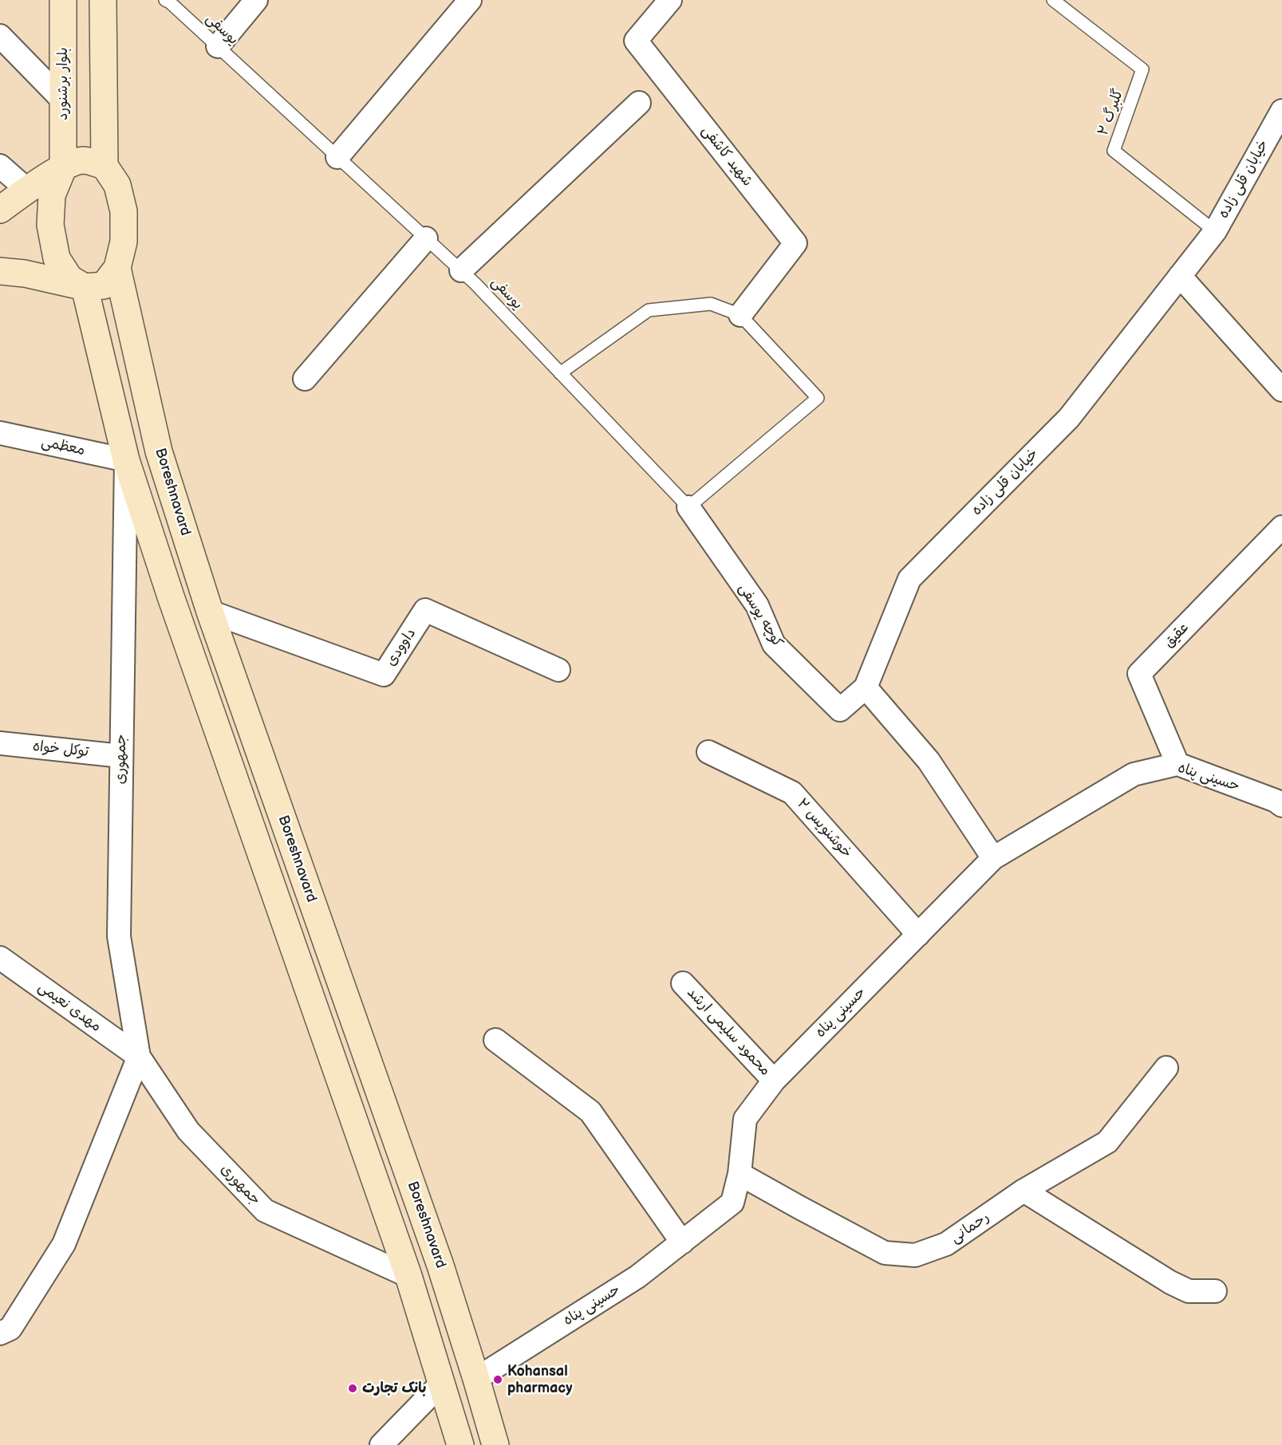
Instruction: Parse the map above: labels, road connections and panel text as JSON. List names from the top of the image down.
{
  "streets": {
    "main road": ["بلوار برشنورد", "Boreshnavard"],
    "street": [
      "شهید کاشفی",
      "خیابان قلی زاده",
      "معظمی",
      "کوچه یوسفی",
      "عقیق",
      "داوودی",
      "توکل خواه",
      "جمهوری",
      "حسینی پناه",
      "خوشنویس ۲",
      "مهدی نعیمی",
      "محمود سلیمی ارشد",
      "رحمانی"
    ],
    "lane": ["یوسفی", "گلبرگ ۲"]
  },
  "crossings": [
    ["یوسفی", "کوچه یوسفی"],
    ["بلوار برشنورد", "Boreshnavard"],
    ["گلبرگ ۲", "خیابان قلی زاده"],
    ["خیابان قلی زاده", "کوچه یوسفی"],
    ["معظمی", "جمهوری"],
    ["Boreshnavard", "داوودی"],
    ["Boreshnavard", "حسینی پناه"],
    ["عقیق", "حسینی پناه"],
    ["توکل خواه", "جمهوری"],
    ["جمهوری", "مهدی نعیمی"],
    ["حسینی پناه", "خوشنویس ۲"],
    ["حسینی پناه", "محمود سلیمی ارشد"],
    ["حسینی پناه", "رحمانی"]
  ],
  "places": ["Kohansal pharmacy", "بانک تجارت"]
}
